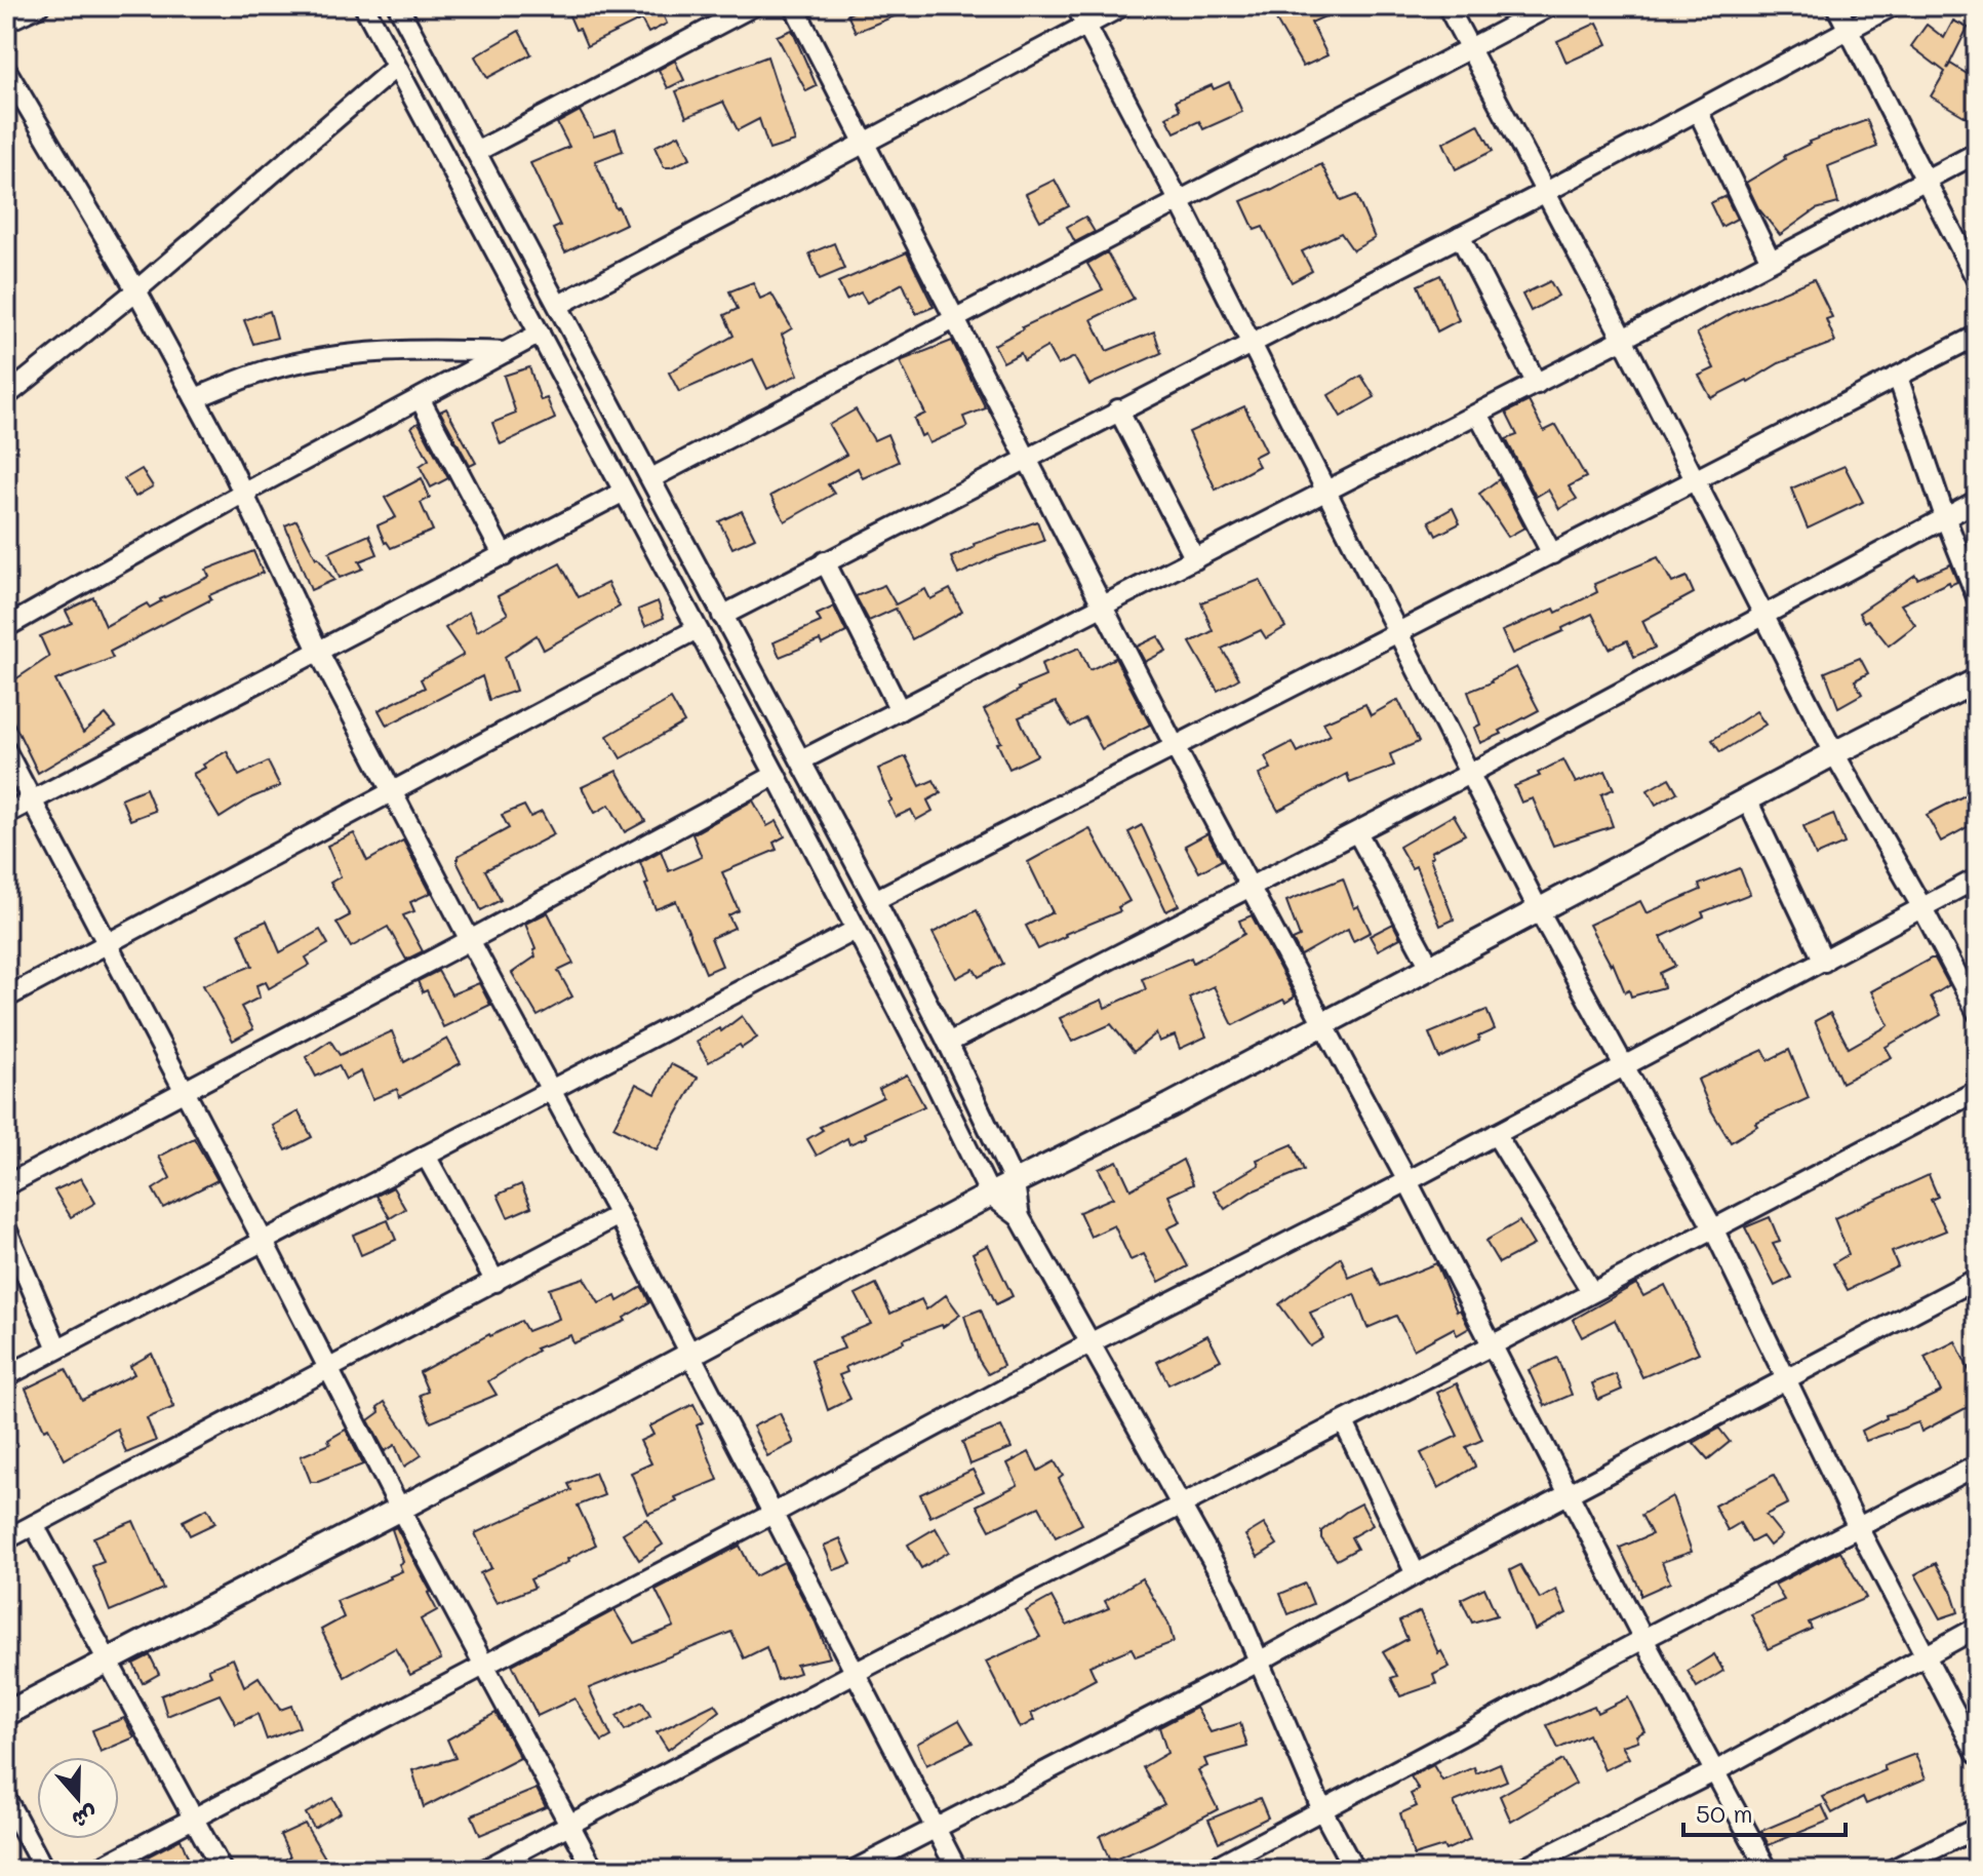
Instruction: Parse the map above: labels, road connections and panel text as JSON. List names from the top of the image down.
{
  "scale_bar": "50 m",
  "north": "bottom"
}
